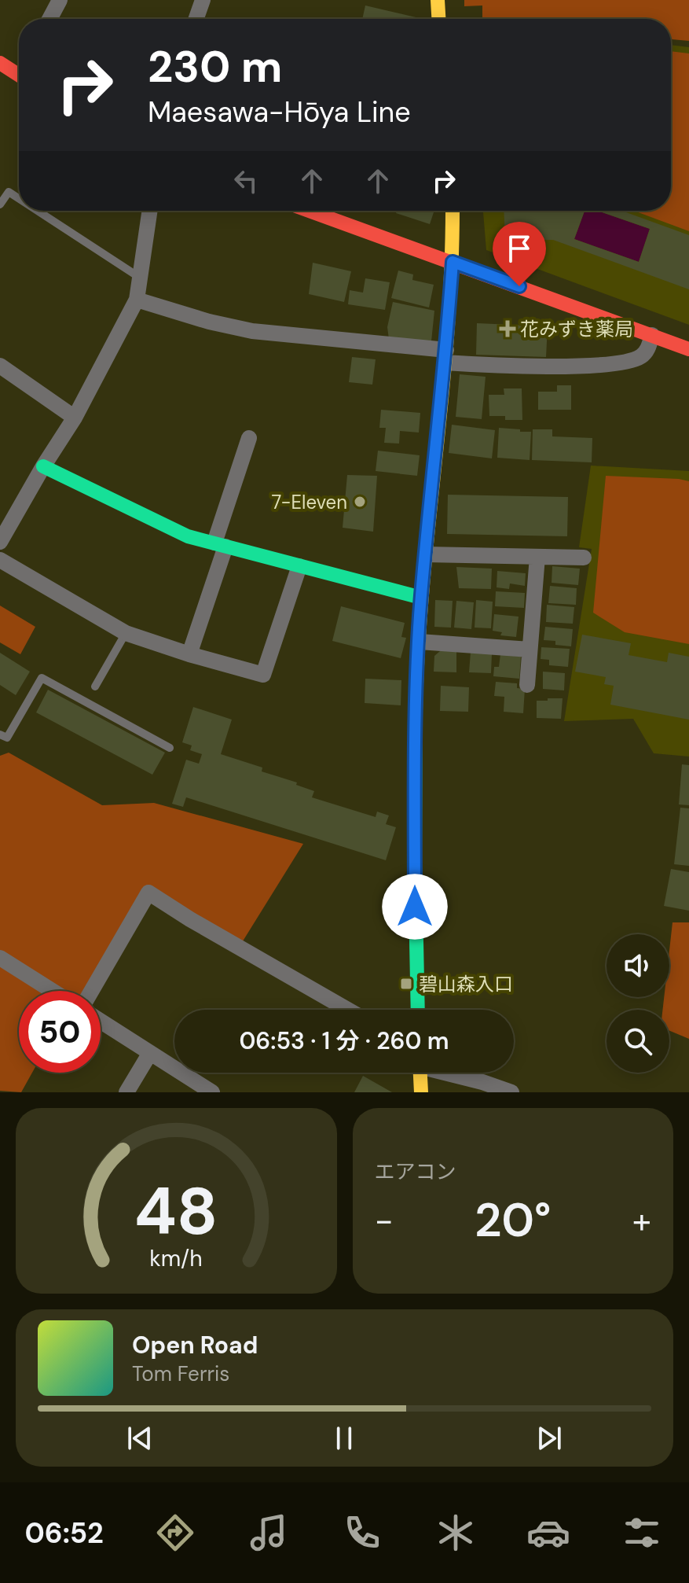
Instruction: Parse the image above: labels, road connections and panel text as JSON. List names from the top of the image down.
{
  "places": {
    "health": ["花みずき薬局"],
    "other": ["7-Eleven"],
    "transit": ["碧山森入口"]
  },
  "page": {
    "turn": ["230 m", "Maesawa-Hōya Line"],
    "limit": "50",
    "trip": "06:53 · 1 分 · 260 m",
    "tile": "エアコン",
    "heat": ["−", "20°", "+"],
    "song": ["Open Road", "Tom Ferris"],
    "tabs": "06:52",
    "gauge": ["48", "km/h"]
  }
}
